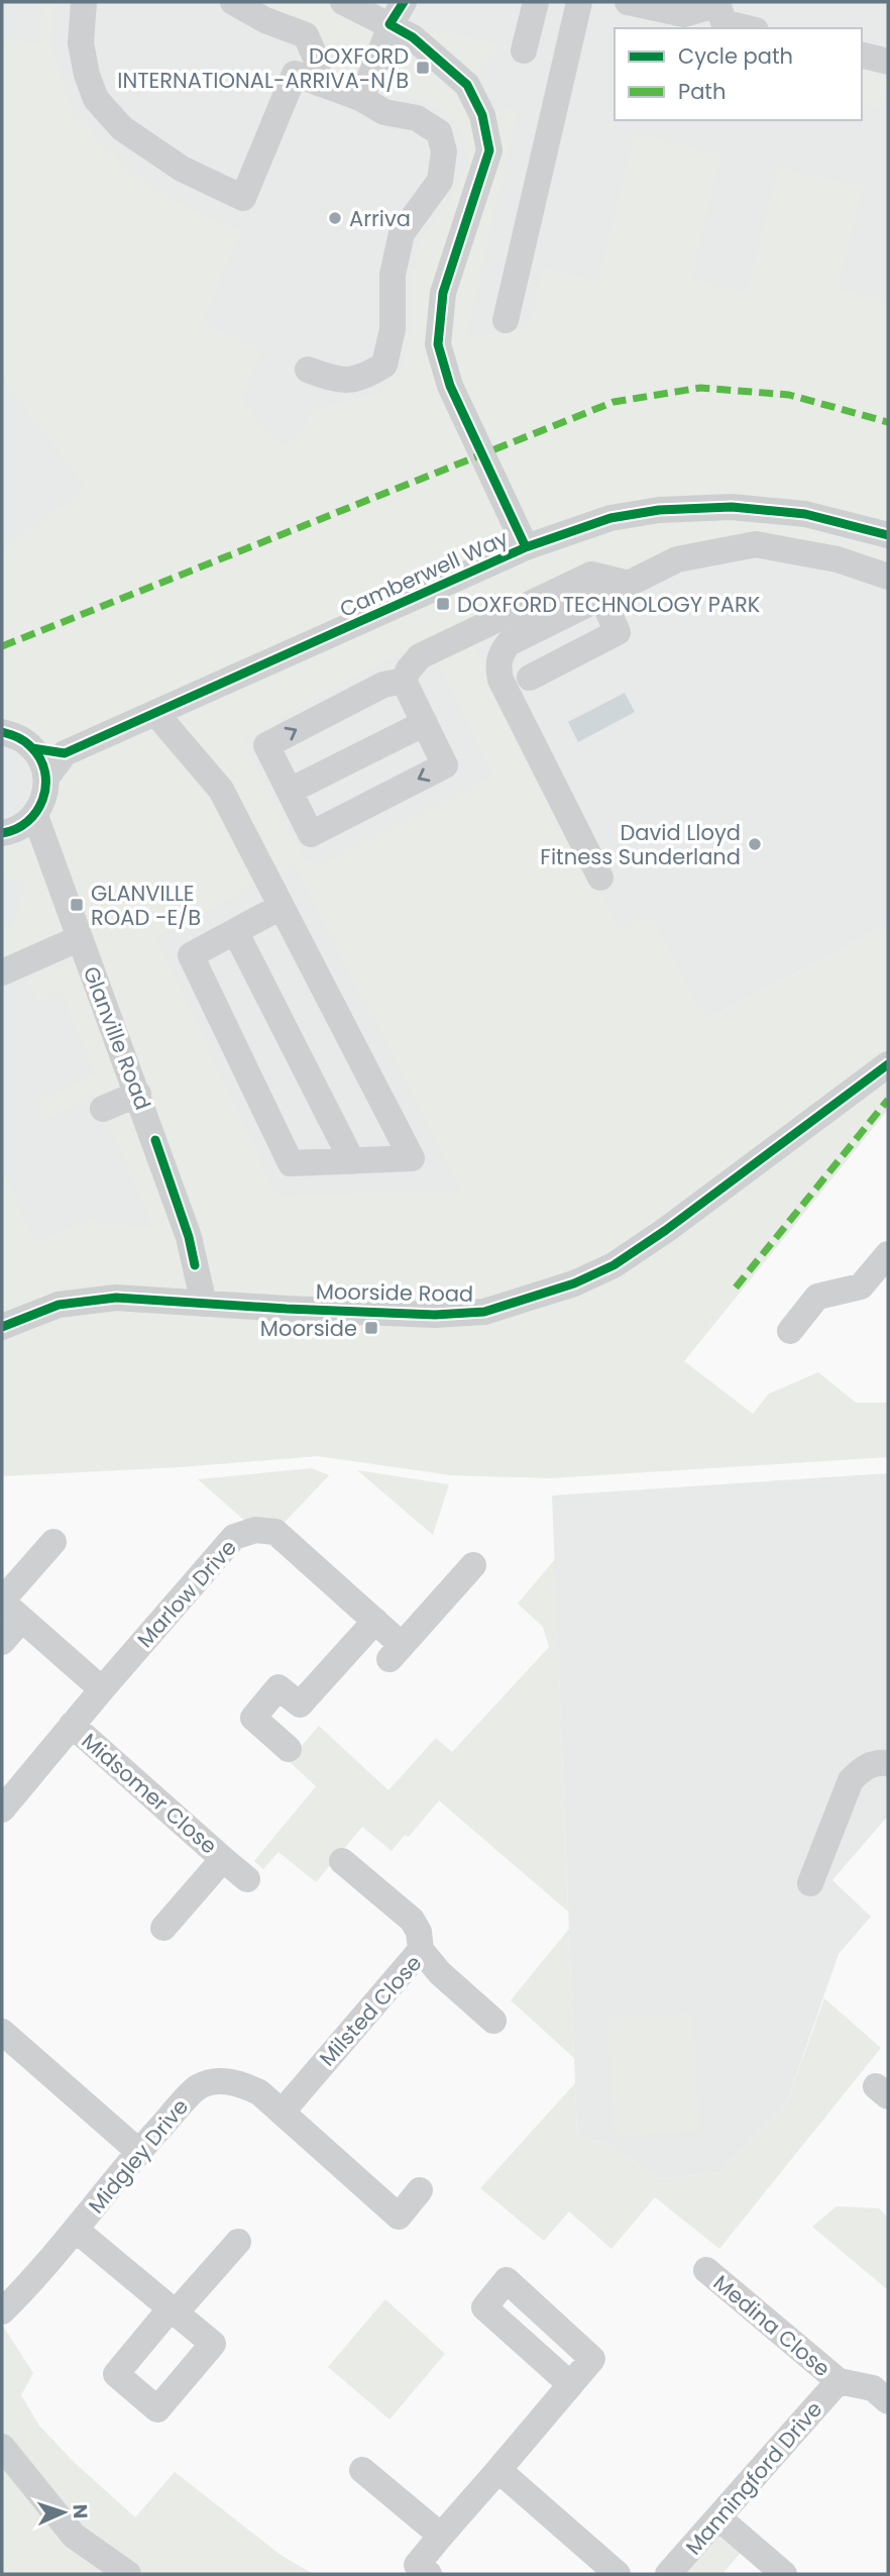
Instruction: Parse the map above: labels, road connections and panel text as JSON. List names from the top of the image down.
{
  "streets": {
    "street": [
      "Camberwell Way",
      "Glanville Road",
      "Moorside Road",
      "Marlow Drive",
      "Midsomer Close",
      "Milsted Close",
      "Midgley Drive",
      "Medina Close",
      "Manningford Drive"
    ]
  },
  "crossings": [
    ["Glanville Road", "Moorside Road"],
    ["Marlow Drive", "Midsomer Close"],
    ["Milsted Close", "Midgley Drive"],
    ["Medina Close", "Manningford Drive"]
  ],
  "places": {
    "transit": [
      "DOXFORD INTERNATIONAL-ARRIVA-N/B",
      "DOXFORD TECHNOLOGY PARK",
      "GLANVILLE ROAD -E/B",
      "Moorside"
    ],
    "other": ["Arriva", "David Lloyd Fitness Sunderland"]
  },
  "legend": ["Cycle path", "Path"],
  "north": "right"
}
